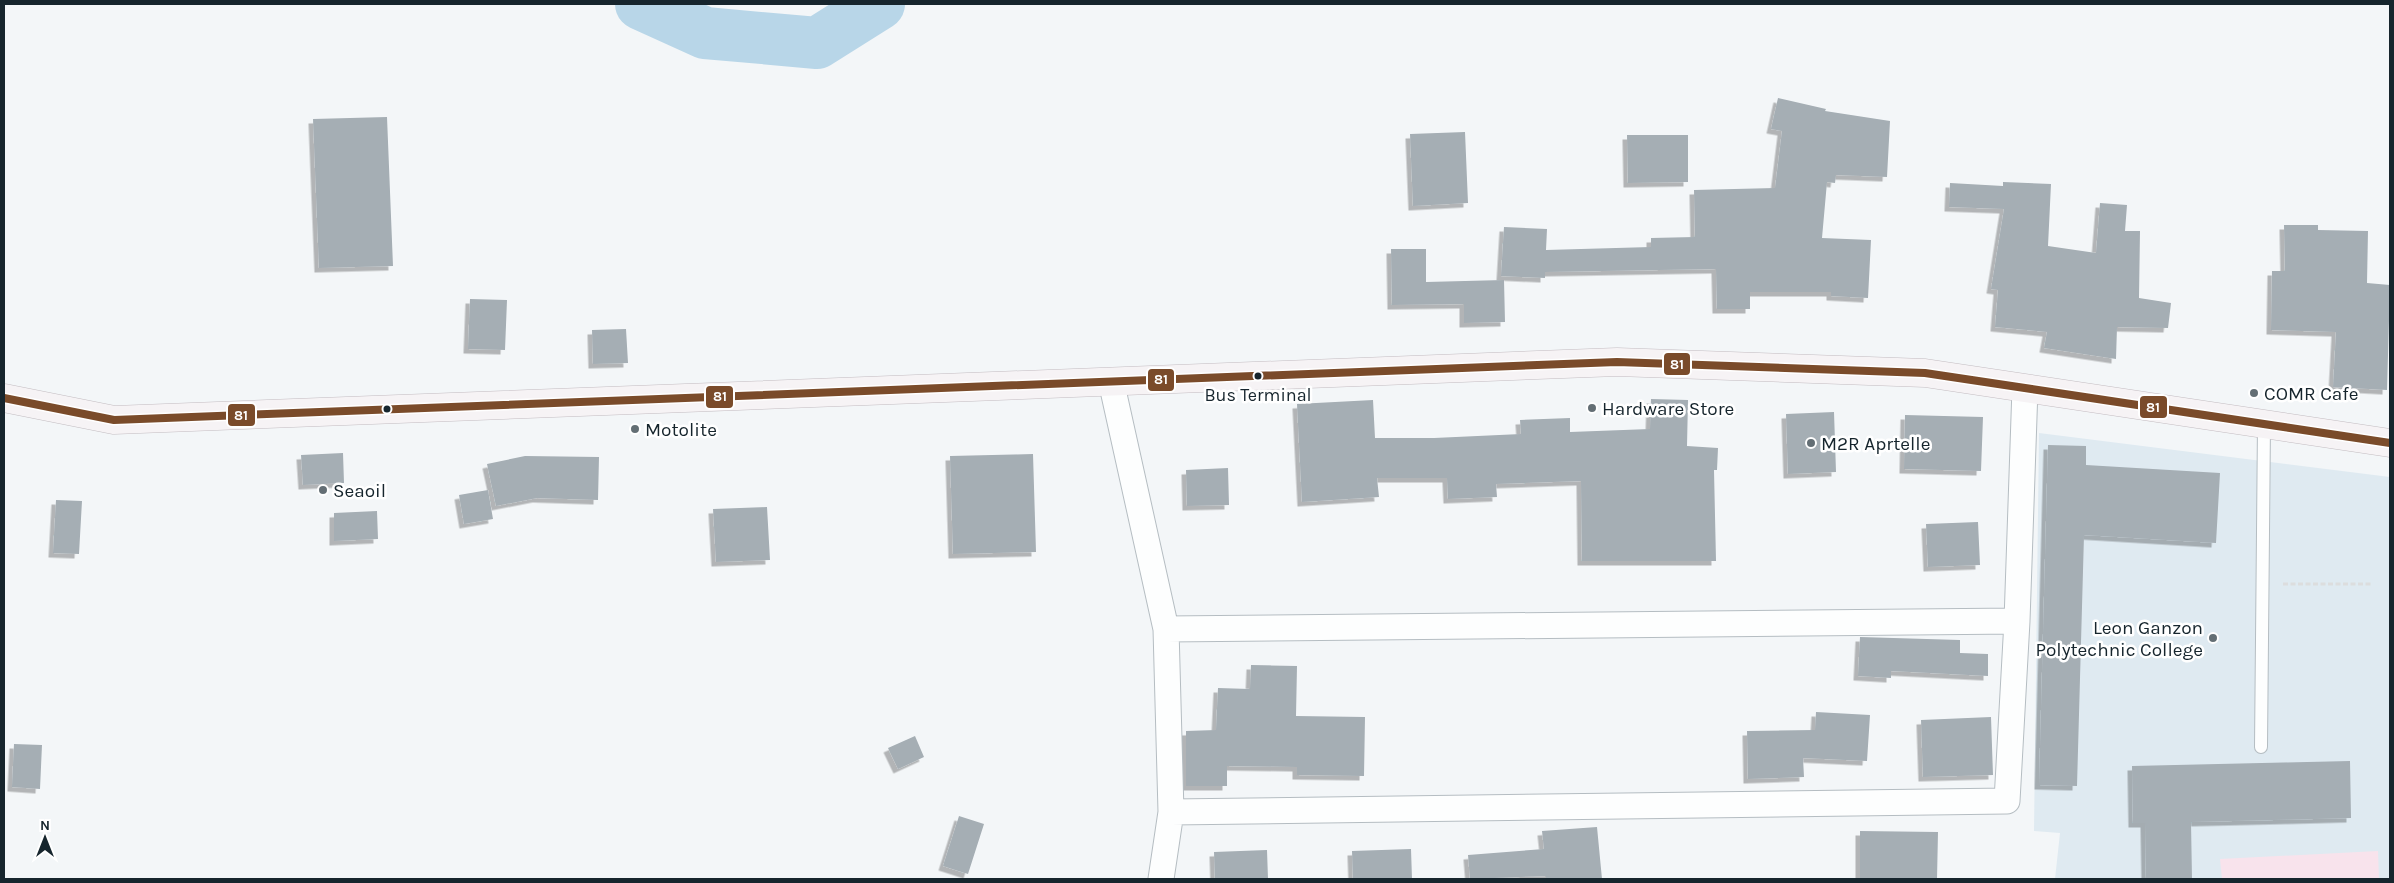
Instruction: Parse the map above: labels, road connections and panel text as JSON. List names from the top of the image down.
{
  "places": [
    "Bus Terminal",
    "COMR Cafe",
    "Hardware Store",
    "Motolite",
    "M2R Aprtelle",
    "Seaoil",
    "Leon Ganzon Polytechnic College"
  ],
  "lines": ["transit line 81"],
  "north": "top"
}
